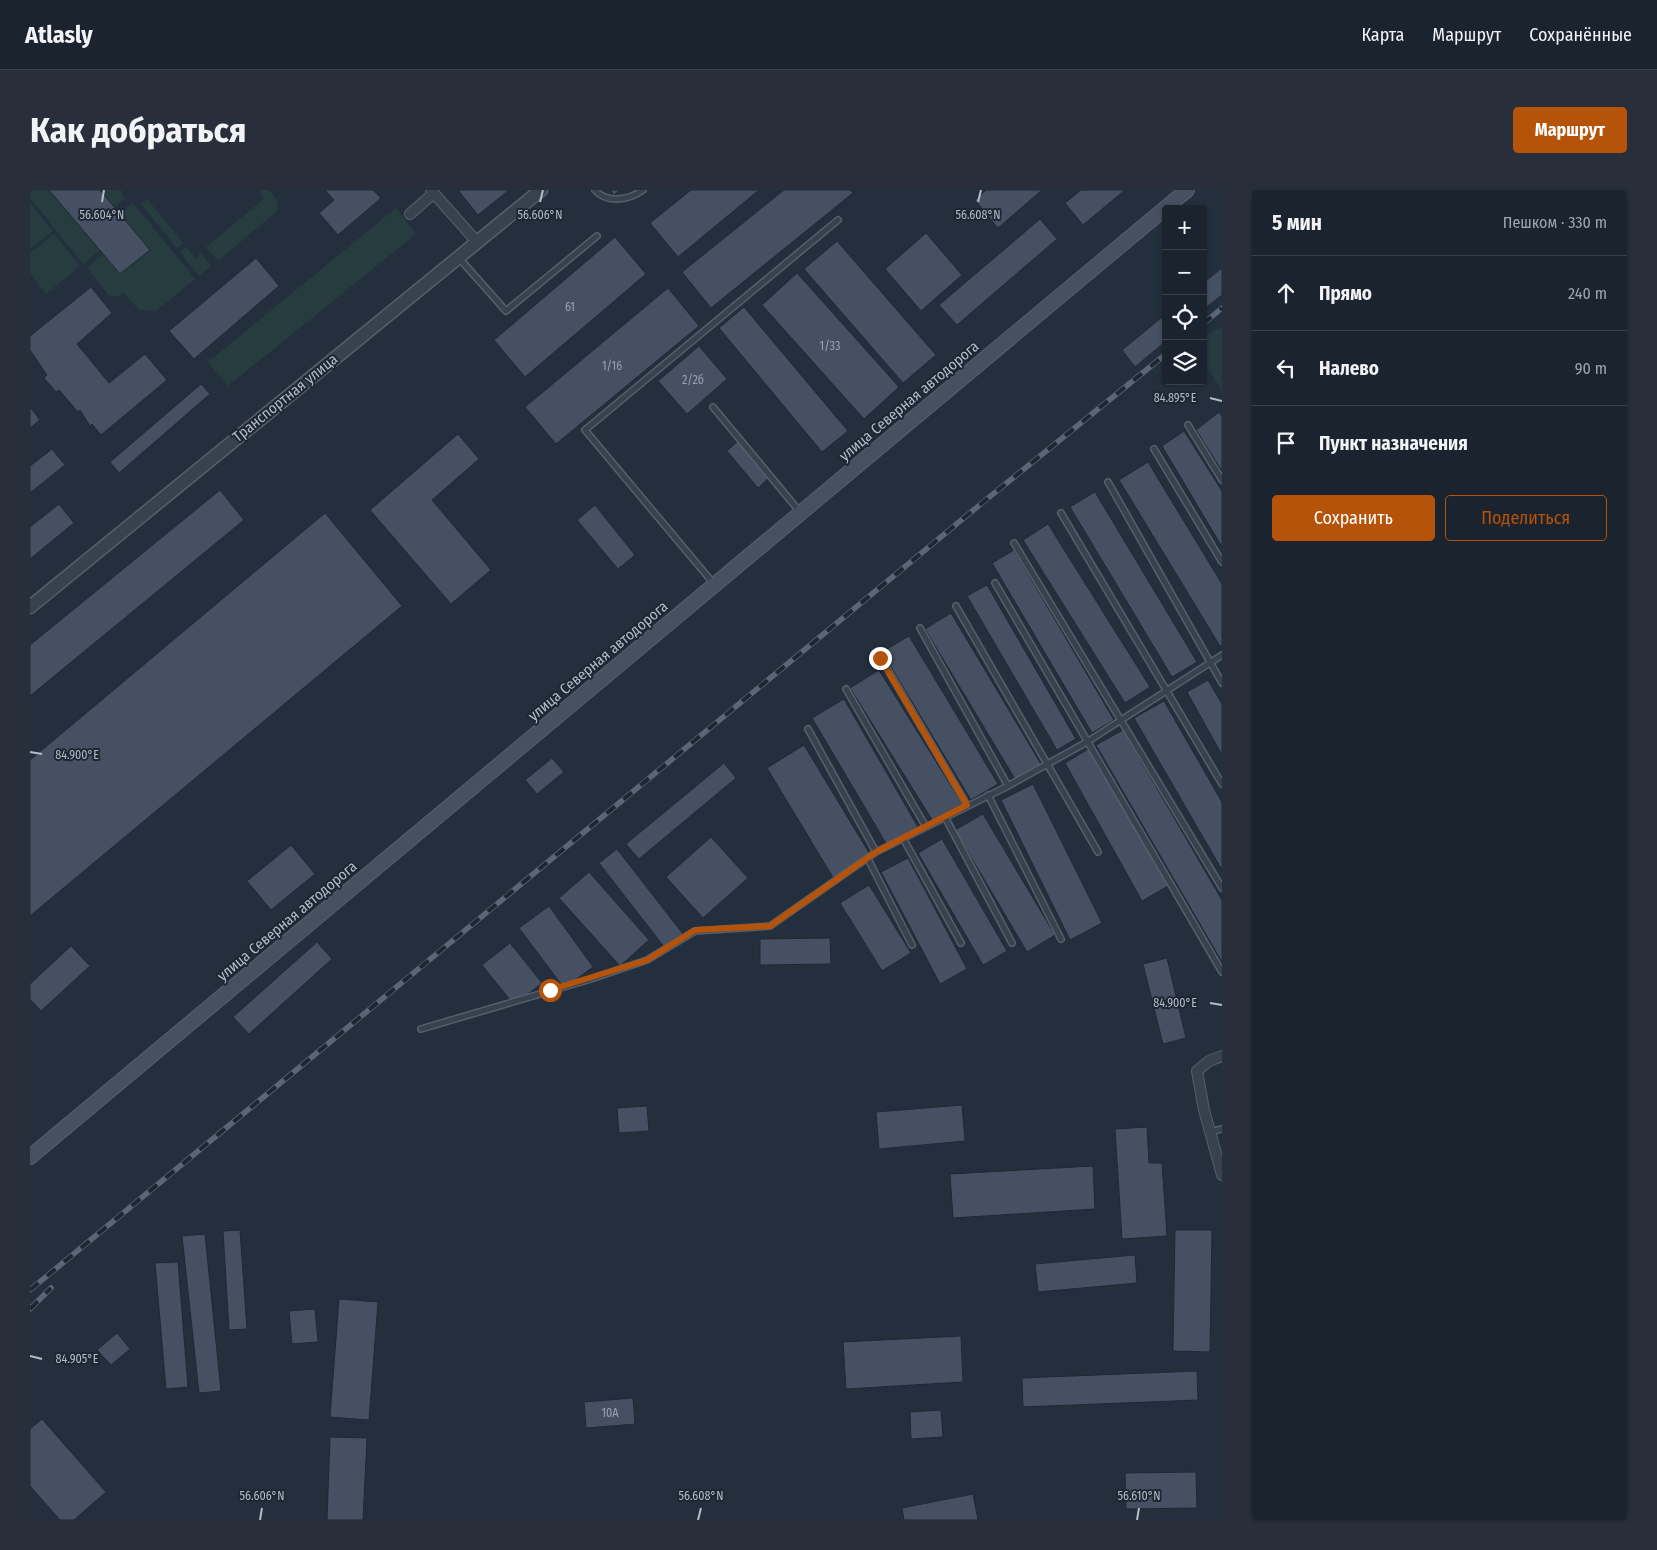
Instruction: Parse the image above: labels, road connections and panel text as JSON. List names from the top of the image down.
{
  "streets": {
    "main road": ["улица Северная автодорога"],
    "street": ["Транспортная улица"]
  },
  "house_numbers": [
    "61",
    "1/33",
    "1/16",
    "2/2б",
    "10А"
  ],
  "page": {
    "header": "Atlasly",
    "nav": ["Карта", "Маршрут", "Сохранённые"],
    "buttons": [
      "Маршрут",
      ["Сохранить", "Поделиться"]
    ],
    "title": "Как добраться",
    "heading": ["5 мин", "Пешком · 330 m"],
    "map_buttons": ["+", "−"],
    "list": [
      ["Прямо", "240 m"],
      ["Налево", "90 m"],
      "Пункт назначения"
    ]
  },
  "coordinates": [
    "56.604°N",
    "56.606°N",
    "56.608°N",
    "84.895°E",
    "84.900°E",
    "84.905°E",
    "56.610°N"
  ]
}
